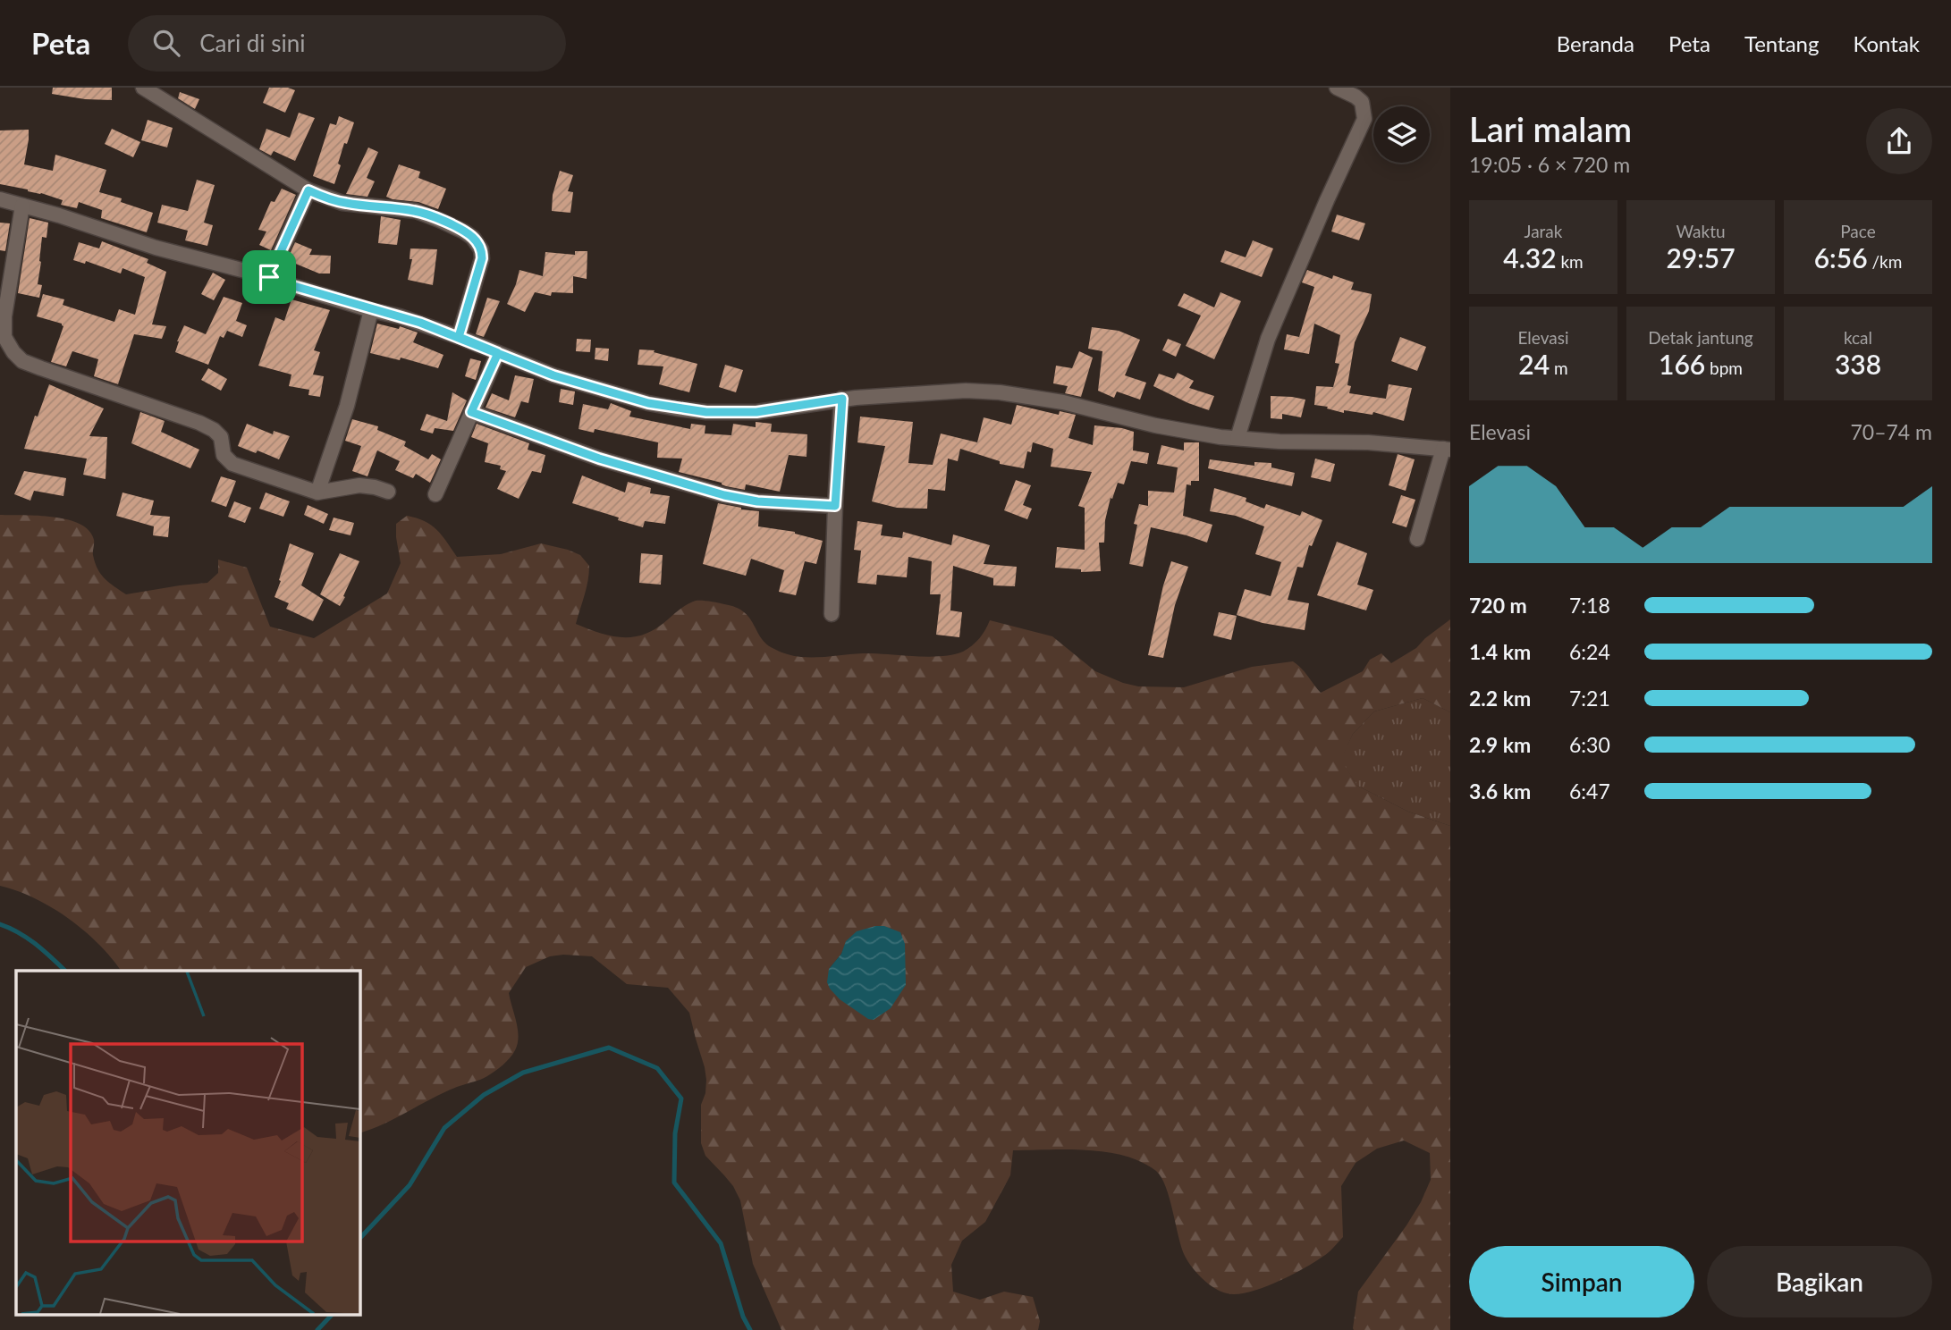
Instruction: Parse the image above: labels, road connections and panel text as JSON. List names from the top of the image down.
{
  "page": {
    "header": "Peta",
    "search": "Cari di sini",
    "nav": [
      "Beranda",
      "Peta",
      "Tentang",
      "Kontak"
    ],
    "heading": ["Lari malam", "19:05 · 6 × 720 m"],
    "stats": [
      ["Jarak", "4.32 km"],
      ["Waktu", "29:57"],
      ["Pace", "6:56 /km"],
      ["Elevasi", "24 m"],
      ["Detak jantung", "166 bpm"],
      ["kcal", "338"]
    ],
    "chart": ["Elevasi", "70–74 m"],
    "list": [
      {
        "name": "720 m",
        "note": "7:18"
      },
      {
        "name": "1.4 km",
        "note": "6:24"
      },
      {
        "name": "2.2 km",
        "note": "7:21"
      },
      {
        "name": "2.9 km",
        "note": "6:30"
      },
      {
        "name": "3.6 km",
        "note": "6:47"
      }
    ],
    "buttons": ["Simpan", "Bagikan"]
  }
}
